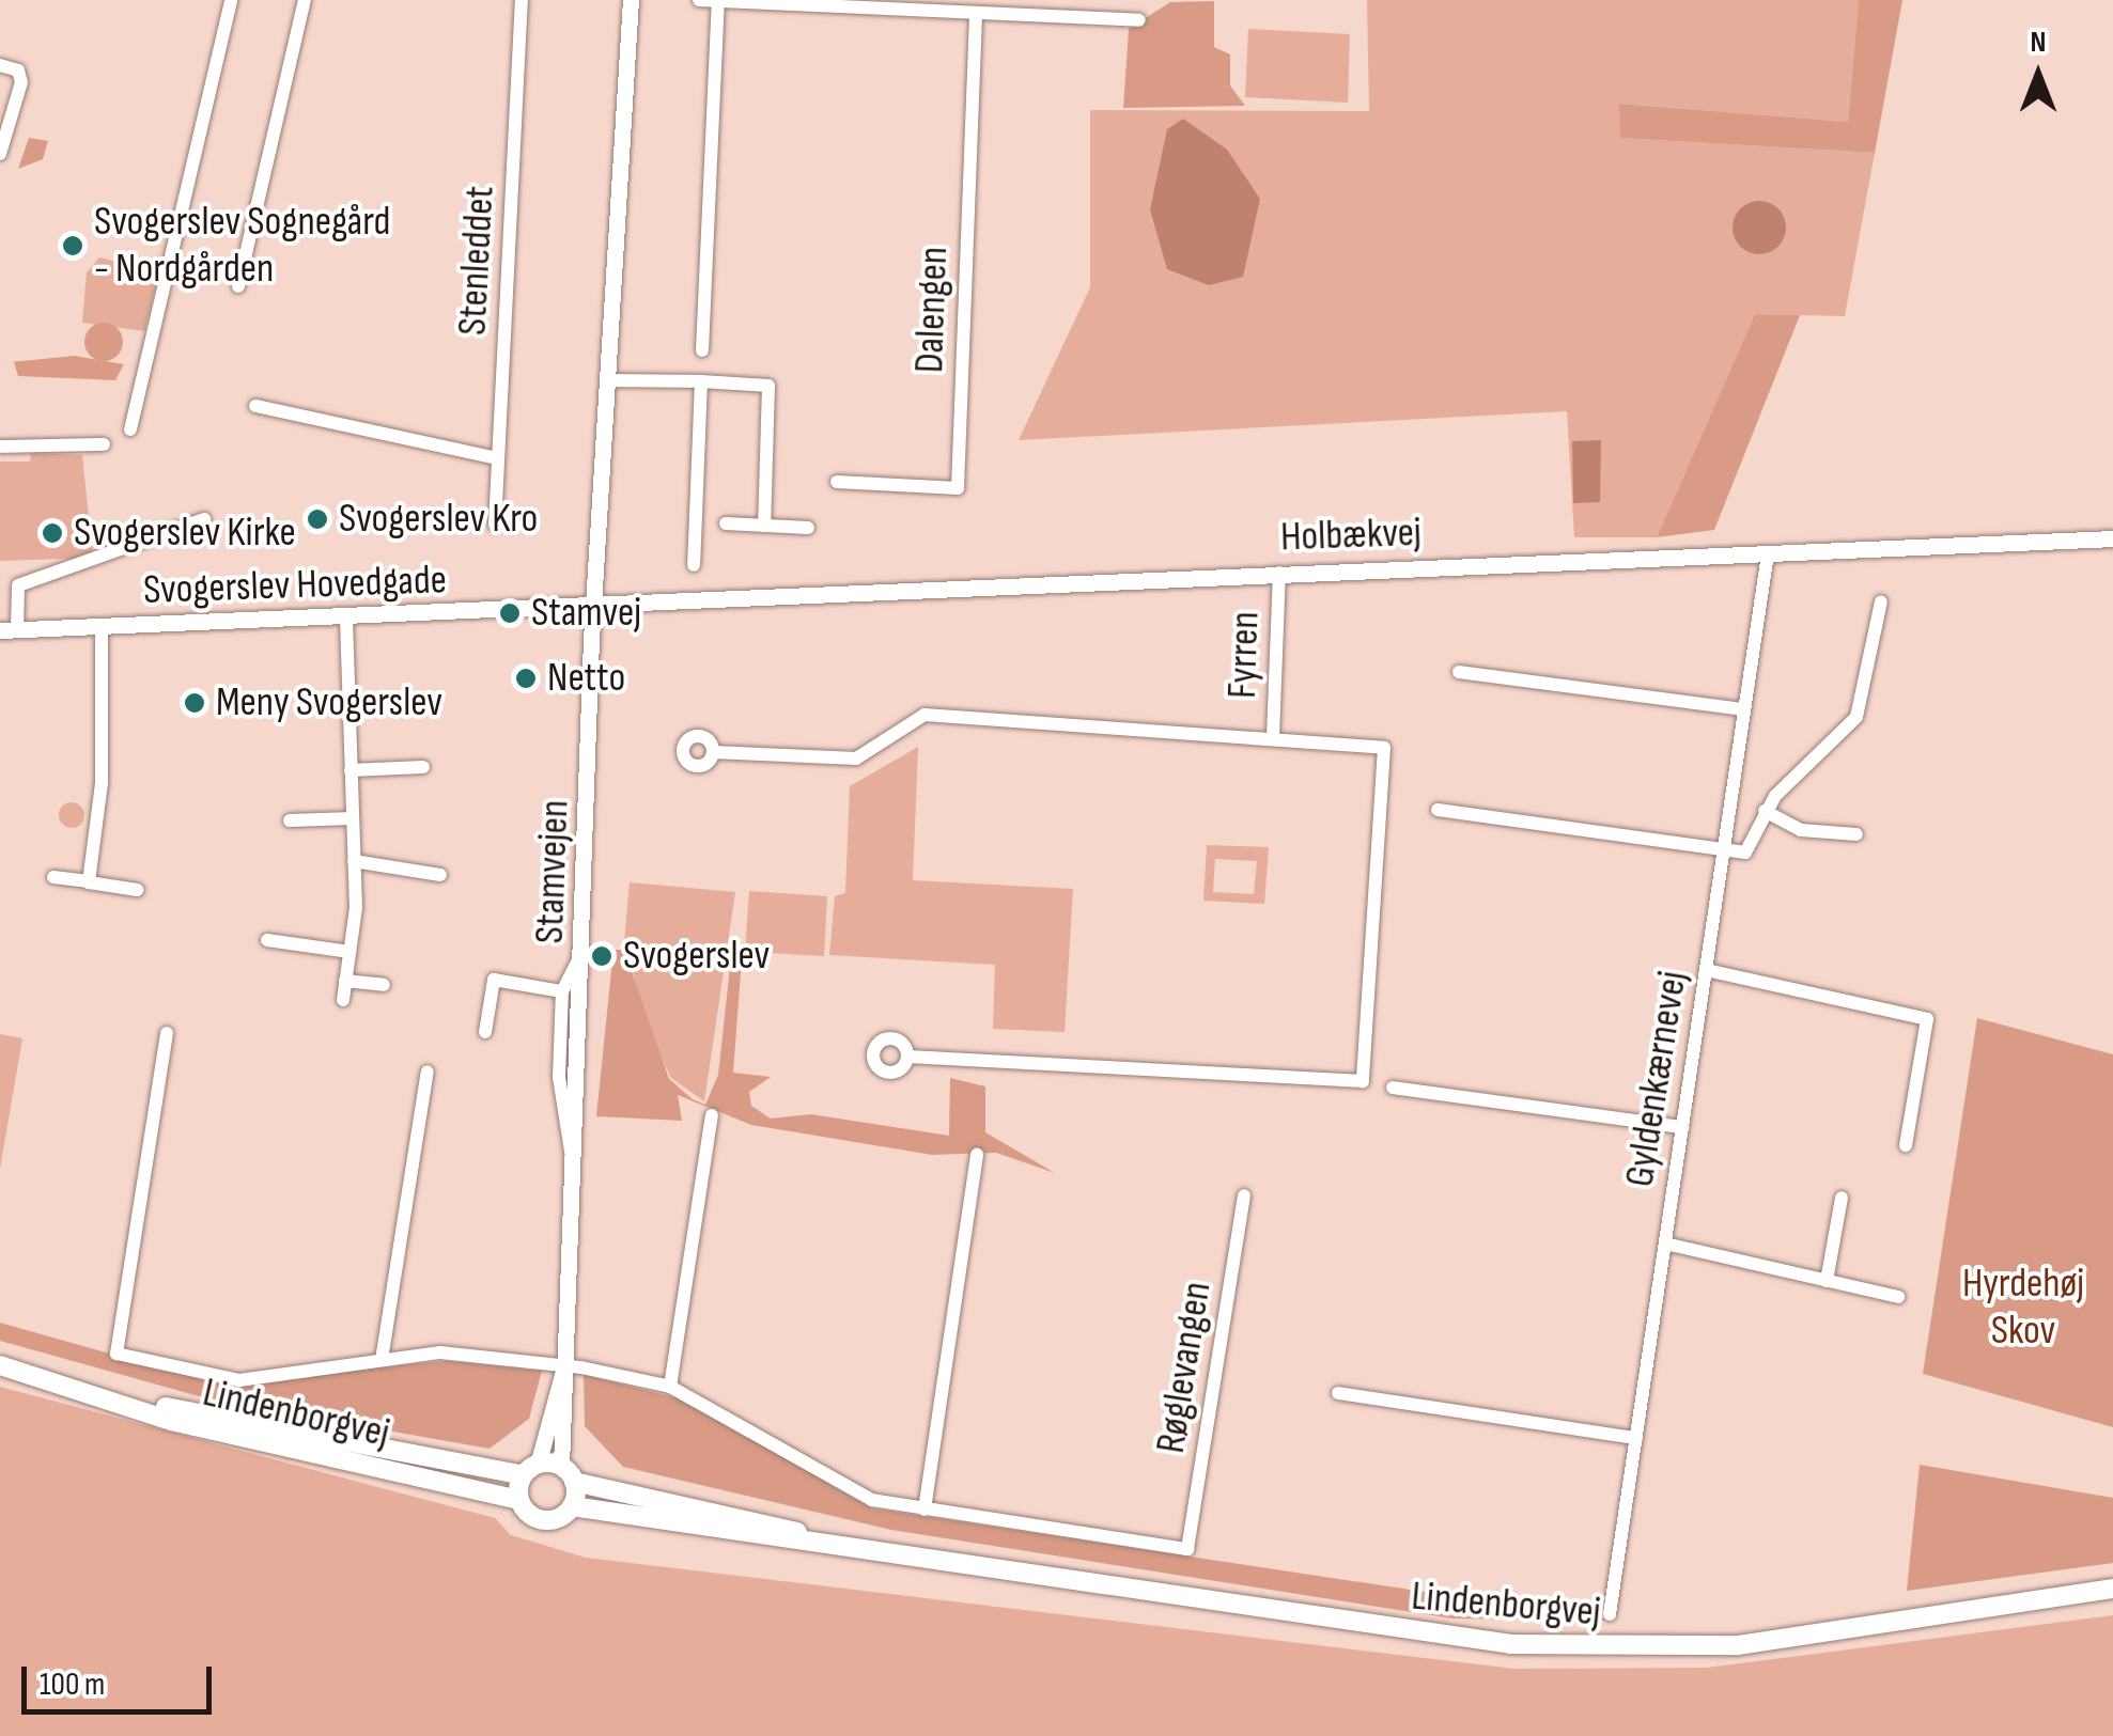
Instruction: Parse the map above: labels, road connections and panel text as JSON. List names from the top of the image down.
{
  "streets": {
    "main road": ["Lindenborgvej"],
    "street": [
      "Stenleddet",
      "Dalengen",
      "Holbækvej",
      "Svogerslev Hovedgade",
      "Fyrren",
      "Stamvejen",
      "Gyldenkærnevej",
      "Røglevangen"
    ]
  },
  "crossings": [
    ["Holbækvej", "Svogerslev Hovedgade"],
    ["Holbækvej", "Fyrren"],
    ["Holbækvej", "Stamvejen"],
    ["Holbækvej", "Gyldenkærnevej"],
    ["Svogerslev Hovedgade", "Stamvejen"],
    ["Stamvejen", "Lindenborgvej"]
  ],
  "parks": ["Hyrdehøj Skov"],
  "places": [
    "Svogerslev Sognegård - Nordgården",
    "Svogerslev Kro",
    "Svogerslev Kirke",
    "Stamvej",
    "Netto",
    "Meny Svogerslev",
    "Svogerslev"
  ],
  "scale_bar": "100 m",
  "north": "top"
}
